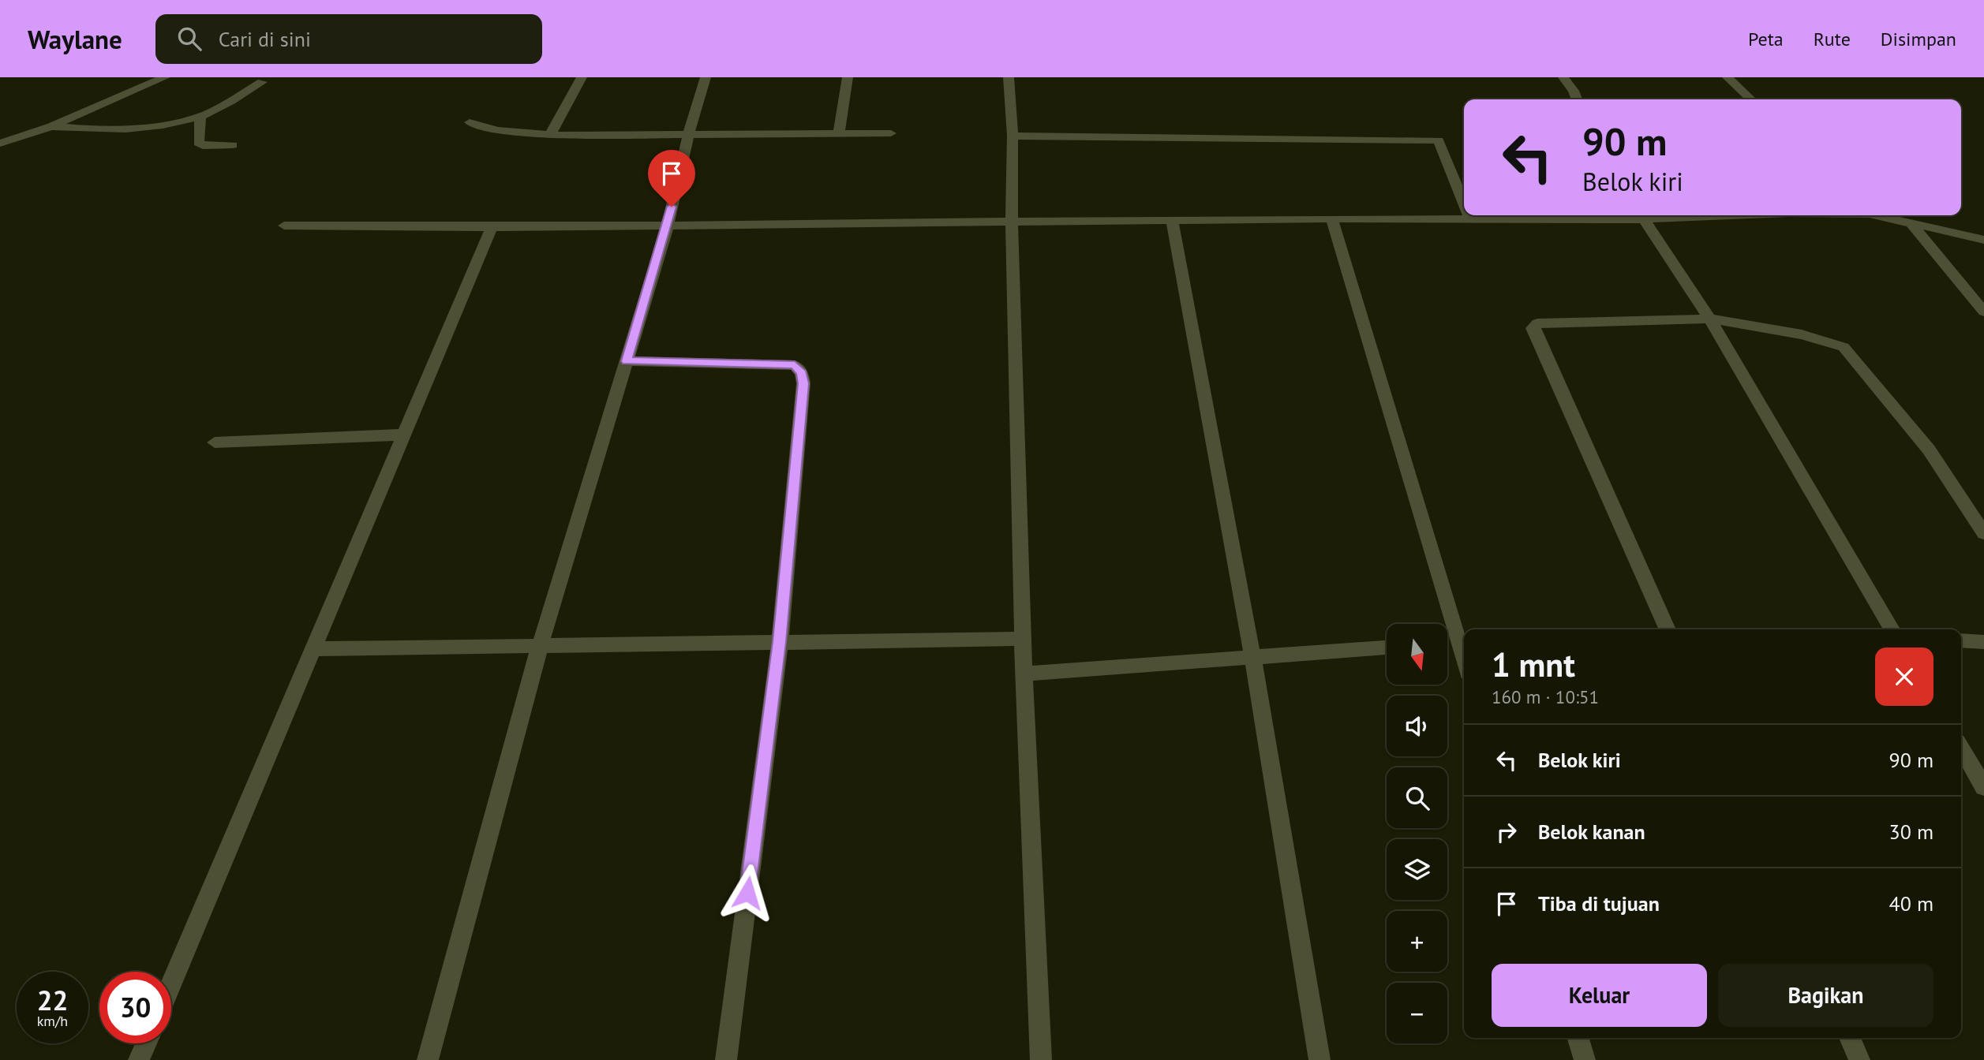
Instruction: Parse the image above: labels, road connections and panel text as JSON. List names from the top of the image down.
{
  "north": "bottom",
  "page": {
    "header": "Waylane",
    "search": "Cari di sini",
    "nav": ["Peta", "Rute", "Disimpan"],
    "turn": ["90 m", "Belok kiri"],
    "map_buttons": ["+", "−"],
    "heading": ["1 mnt", "160 m · 10:51"],
    "list": [
      {
        "name": "Belok kiri",
        "value": "90 m"
      },
      {
        "name": "Belok kanan",
        "value": "30 m"
      },
      {
        "name": "Tiba di tujuan",
        "value": "40 m"
      }
    ],
    "buttons": ["Keluar", "Bagikan"],
    "speed": "22 km/h",
    "limit": "30"
  }
}
